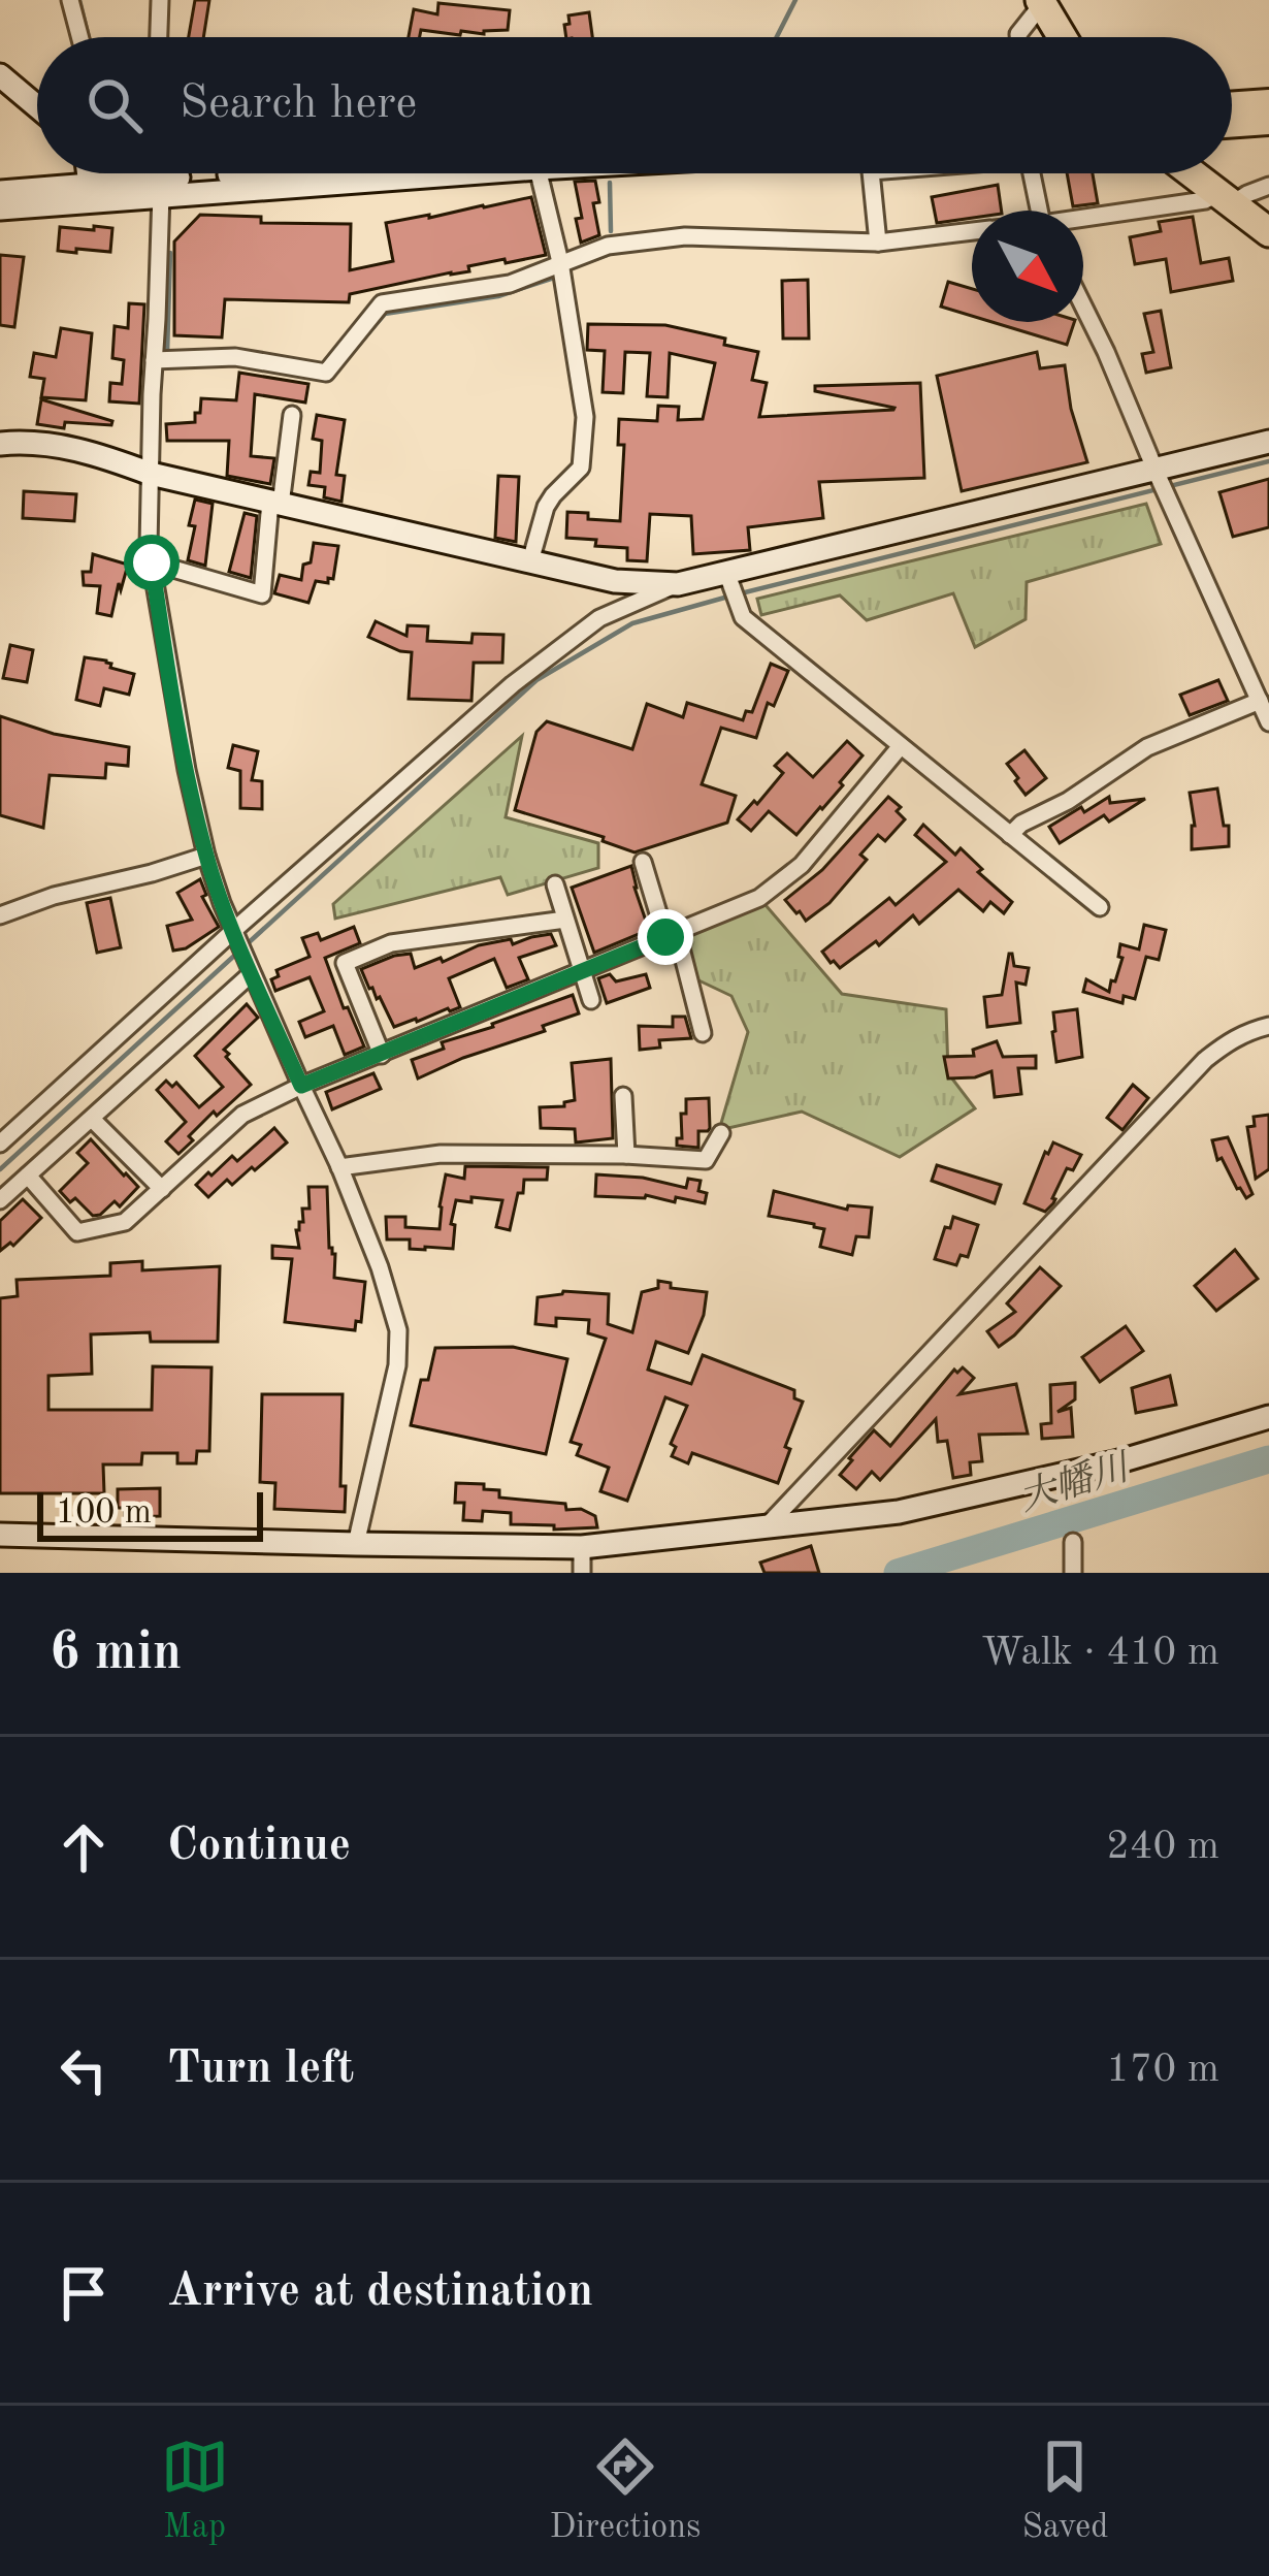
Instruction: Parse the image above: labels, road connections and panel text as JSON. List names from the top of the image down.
{
  "water": ["大幡川"],
  "scale_bar": "100 m",
  "north": "bottom right",
  "page": {
    "search": "Search here",
    "scale": "100 m",
    "heading": ["6 min", "Walk · 410 m"],
    "list": [
      ["Continue", "240 m"],
      ["Turn left", "170 m"],
      "Arrive at destination"
    ],
    "nav": ["Map", "Directions", "Saved"]
  }
}
